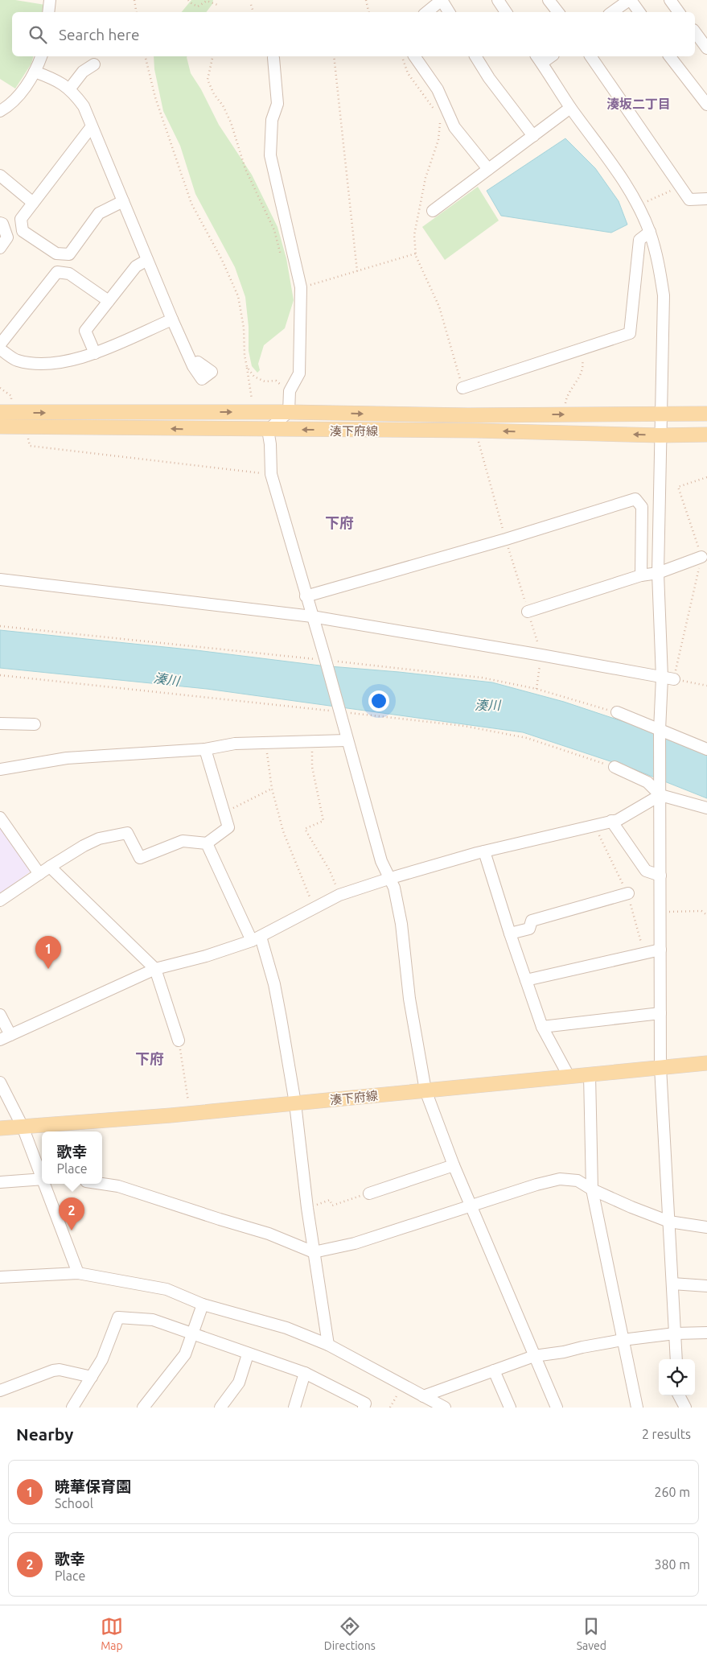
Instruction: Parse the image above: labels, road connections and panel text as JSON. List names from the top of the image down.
{
  "streets": {
    "main road": ["湊下府線"]
  },
  "districts": ["湊坂二丁目", "下府", "下府"],
  "water": ["湊川"],
  "page": {
    "search": "Search here",
    "pins": ["1", "2"],
    "popup": ["歌幸", "Place"],
    "heading": ["Nearby", "2 results"],
    "list": [
      {
        "mark": "1",
        "name": "暁華保育園",
        "note": "School",
        "value": "260 m"
      },
      {
        "mark": "2",
        "name": "歌幸",
        "note": "Place",
        "value": "380 m"
      }
    ],
    "nav": ["Map", "Directions", "Saved"]
  }
}
